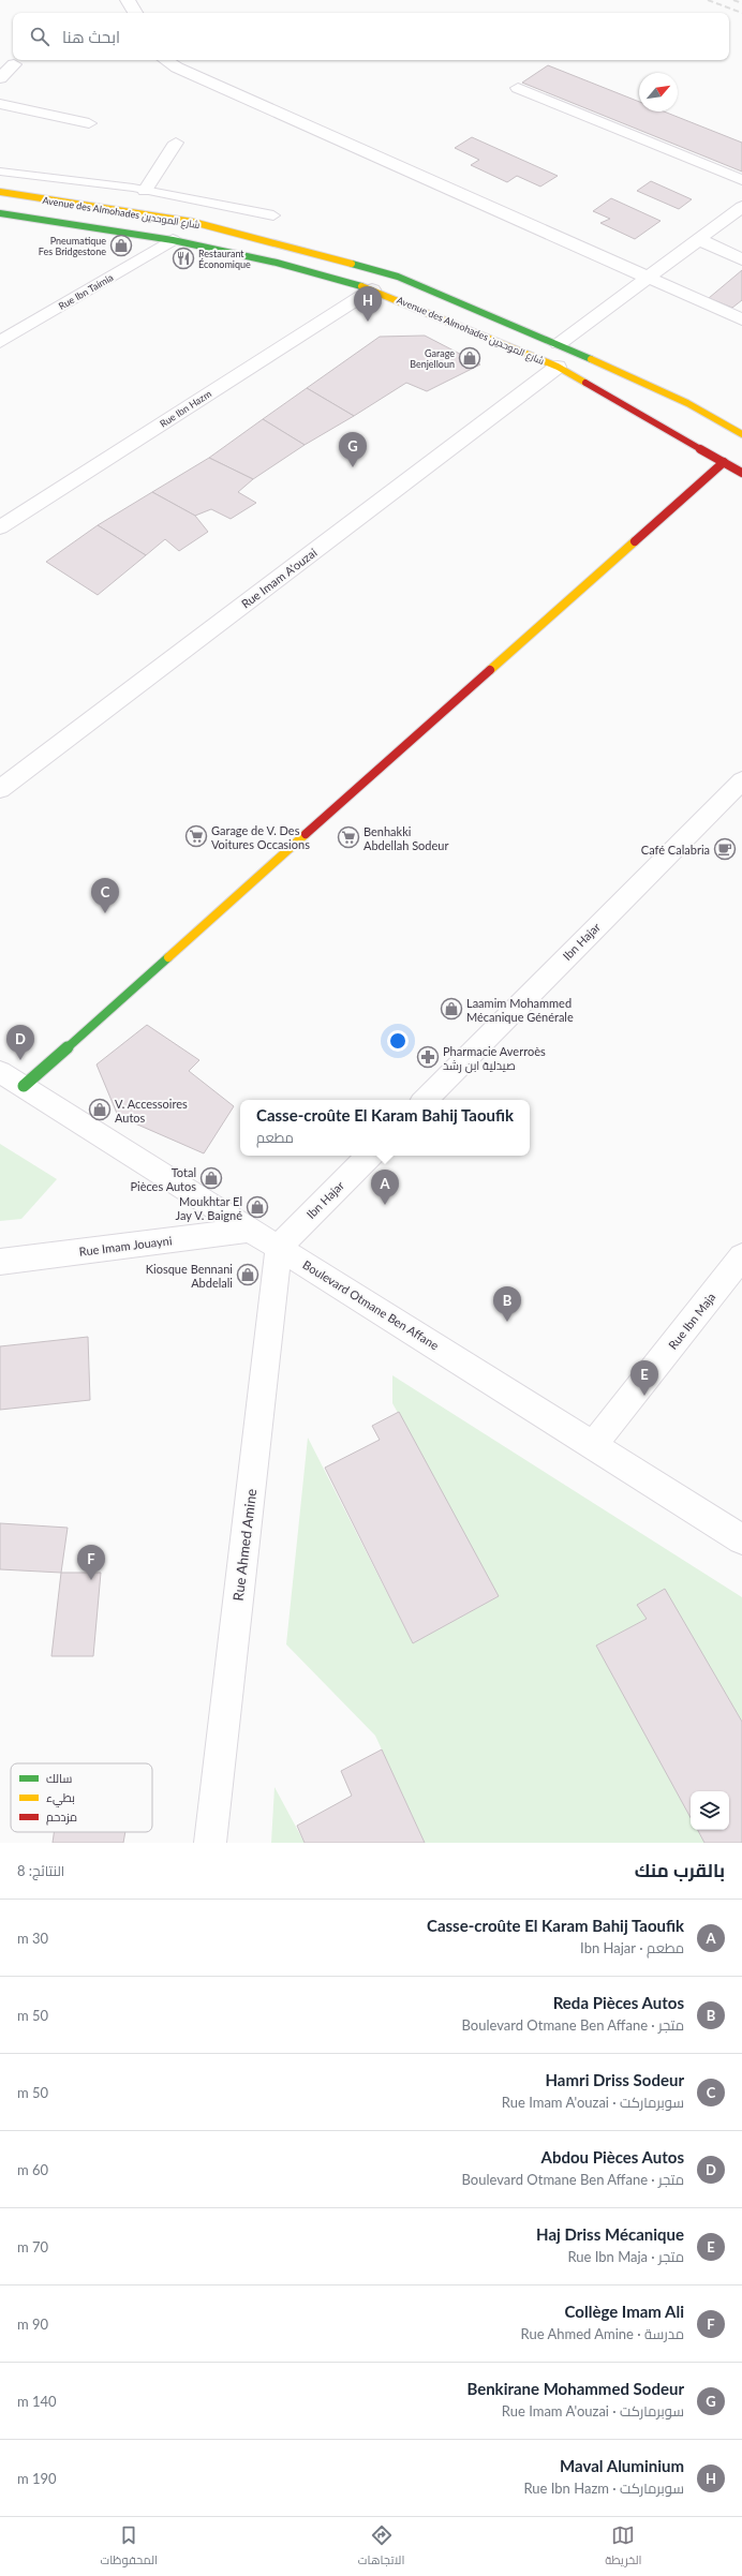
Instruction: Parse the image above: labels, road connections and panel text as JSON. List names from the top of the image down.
{
  "streets": {
    "street": [
      "Avenue des Almohades شارع الموحدين",
      "Rue Ibn Taimia",
      "Rue Ibn Hazm",
      "Rue Imam A'ouzai",
      "Ibn Hajar",
      "Rue Imam Jouayni",
      "Boulevard Otmane Ben Affane",
      "Rue Ibn Maja",
      "Rue Ahmed Amine"
    ]
  },
  "crossings": [
    ["Avenue des Almohades شارع الموحدين", "Rue Ibn Taimia"],
    ["Avenue des Almohades شارع الموحدين", "Rue Ibn Hazm"],
    ["Avenue des Almohades شارع الموحدين", "Rue Imam A'ouzai"],
    ["Ibn Hajar", "Boulevard Otmane Ben Affane"],
    ["Ibn Hajar", "Rue Ahmed Amine"],
    ["Rue Imam Jouayni", "Boulevard Otmane Ben Affane"],
    ["Boulevard Otmane Ben Affane", "Rue Ibn Maja"],
    ["Boulevard Otmane Ben Affane", "Rue Ahmed Amine"]
  ],
  "places": {
    "shop": [
      "Pneumatique Fes Bridgestone",
      "Garage Benjelloun",
      "Laamim Mohammed Mécanique Générale",
      "V. Accessoires Autos",
      "Total Pièces Autos",
      "Moukhtar El Jay V. Baigné",
      "Kiosque Bennani Abdelali"
    ],
    "restaurant": ["Restaurant Économique"],
    "supermarket": ["Garage de V. Des Voitures Occasions", "Benhakki Abdellah Sodeur"],
    "cafe": ["Café Calabria"],
    "pharmacy": ["Pharmacie Averroès صيدلية ابن رشد"]
  },
  "legend": ["سالك", "بطيء", "مزدحم"],
  "north": "top right",
  "page": {
    "search": "ابحث هنا",
    "pins": [
      "H",
      "G",
      "C",
      "D",
      "A",
      "B",
      "E",
      "F"
    ],
    "popup": ["Casse-croûte El Karam Bahij Taoufik", "مطعم"],
    "heading": ["بالقرب منك", "النتائج: 8"],
    "list": [
      {
        "mark": "A",
        "name": "Casse-croûte El Karam Bahij Taoufik",
        "note": "مطعم · Ibn Hajar",
        "value": "30 m"
      },
      {
        "mark": "B",
        "name": "Reda Pièces Autos",
        "note": "متجر · Boulevard Otmane Ben Affane",
        "value": "50 m"
      },
      {
        "mark": "C",
        "name": "Hamri Driss Sodeur",
        "note": "سوبرماركت · Rue Imam A'ouzai",
        "value": "50 m"
      },
      {
        "mark": "D",
        "name": "Abdou Pièces Autos",
        "note": "متجر · Boulevard Otmane Ben Affane",
        "value": "60 m"
      },
      {
        "mark": "E",
        "name": "Haj Driss Mécanique",
        "note": "متجر · Rue Ibn Maja",
        "value": "70 m"
      },
      {
        "mark": "F",
        "name": "Collège Imam Ali",
        "note": "مدرسة · Rue Ahmed Amine",
        "value": "90 m"
      },
      {
        "mark": "G",
        "name": "Benkirane Mohammed Sodeur",
        "note": "سوبرماركت · Rue Imam A'ouzai",
        "value": "140 m"
      },
      {
        "mark": "H",
        "name": "Maval Aluminium",
        "note": "سوبرماركت · Rue Ibn Hazm",
        "value": "190 m"
      }
    ],
    "nav": ["الخريطة", "الاتجاهات", "المحفوظات"]
  }
}
